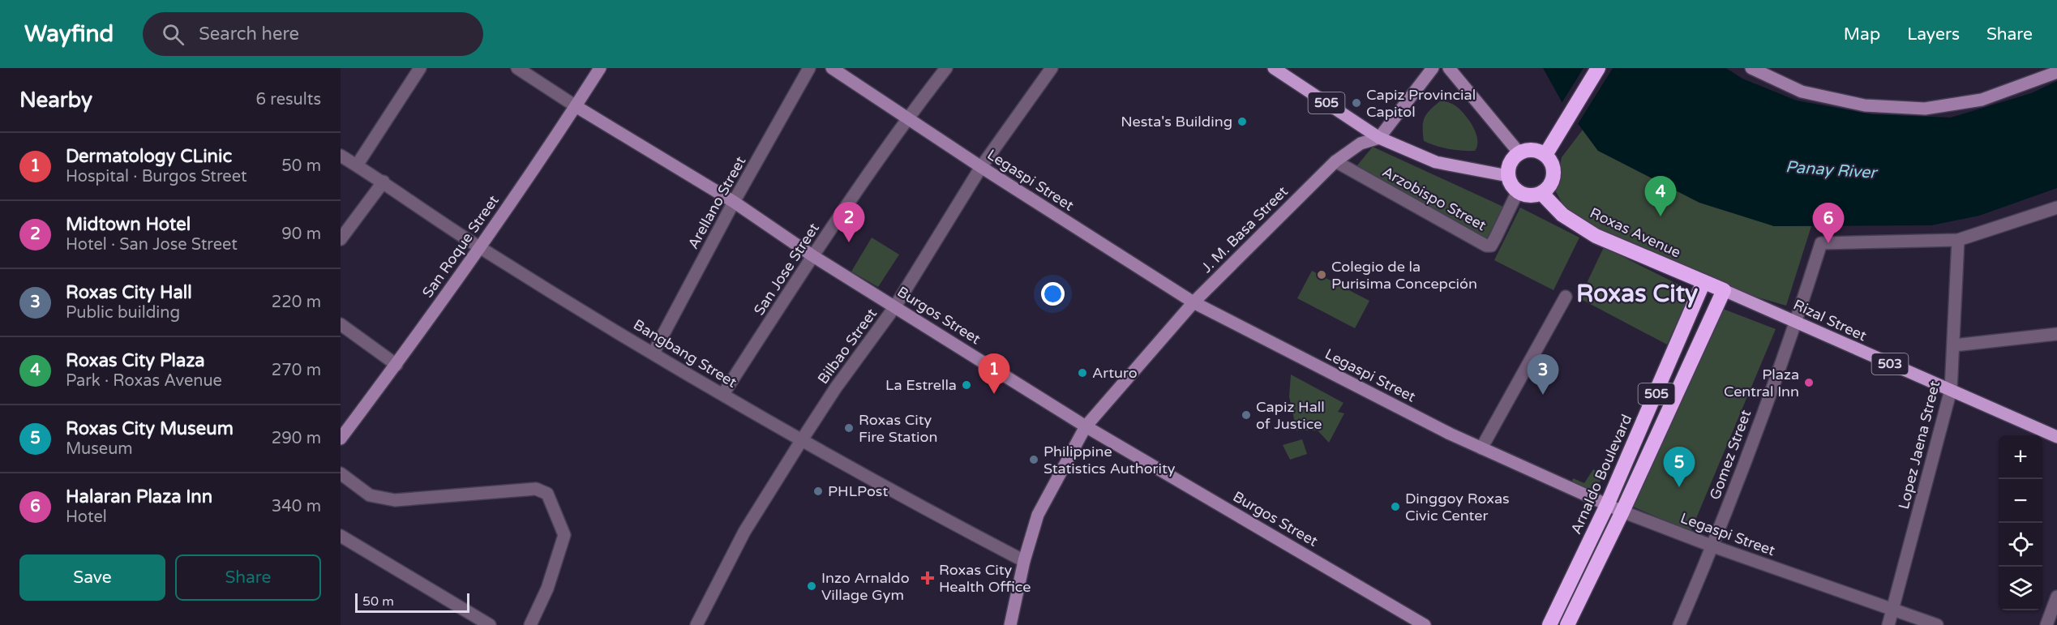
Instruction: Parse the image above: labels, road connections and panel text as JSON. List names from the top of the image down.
{
  "streets": {
    "highway": ["505", "Roxas Avenue", "Arnaldo Boulevard"],
    "main road": ["Rizal Street", "503"],
    "street": [
      "Legaspi Street",
      "Arzobispo Street",
      "Arellano Street",
      "J. M. Basa Street",
      "San Roque Street",
      "San Jose Street",
      "Burgos Street",
      "Bilbao Street",
      "Bangbang Street",
      "Lopez Jaena Street",
      "Gomez Street"
    ]
  },
  "crossings": [
    ["505", "Legaspi Street"],
    ["505", "Arzobispo Street"],
    ["505", "J. M. Basa Street"],
    ["505", "Roxas Avenue"],
    ["505", "Rizal Street"],
    ["Legaspi Street", "J. M. Basa Street"],
    ["Legaspi Street", "San Jose Street"],
    ["Legaspi Street", "Bilbao Street"],
    ["Legaspi Street", "Lopez Jaena Street"],
    ["Legaspi Street", "Gomez Street"],
    ["Legaspi Street", "Arnaldo Boulevard"],
    ["Arzobispo Street", "J. M. Basa Street"],
    ["Arzobispo Street", "Roxas Avenue"],
    ["Arellano Street", "Burgos Street"],
    ["Arellano Street", "Bangbang Street"],
    ["J. M. Basa Street", "Burgos Street"],
    ["J. M. Basa Street", "Bangbang Street"],
    ["Roxas Avenue", "Rizal Street"],
    ["Roxas Avenue", "Arnaldo Boulevard"],
    ["San Roque Street", "Burgos Street"],
    ["San Roque Street", "Bangbang Street"],
    ["San Jose Street", "Burgos Street"],
    ["San Jose Street", "Bangbang Street"],
    ["Burgos Street", "Bilbao Street"],
    ["Rizal Street", "Lopez Jaena Street"],
    ["Rizal Street", "Gomez Street"],
    ["Bilbao Street", "Bangbang Street"],
    ["Lopez Jaena Street", "Gomez Street"]
  ],
  "districts": ["Roxas City"],
  "water": ["Panay River"],
  "places": {
    "other": [
      "Capiz Provincial Capitol",
      "Nesta's Building",
      "Colegio de la Purisima Concepción",
      "Arturo",
      "Plaza Central Inn",
      "La Estrella",
      "Capiz Hall of Justice",
      "Roxas City Fire Station",
      "Philippine Statistics Authority",
      "PHLPost",
      "Dinggoy Roxas Civic Center",
      "Inzo Arnaldo Village Gym"
    ],
    "health": ["Roxas City Health Office"]
  },
  "scale_bar": "50 m",
  "page": {
    "header": "Wayfind",
    "search": "Search here",
    "nav": ["Map", "Layers", "Share"],
    "heading": ["Nearby", "6 results"],
    "list": [
      {
        "mark": "1",
        "name": "Dermatology CLinic",
        "note": "Hospital · Burgos Street",
        "value": "50 m"
      },
      {
        "mark": "2",
        "name": "Midtown Hotel",
        "note": "Hotel · San Jose Street",
        "value": "90 m"
      },
      {
        "mark": "3",
        "name": "Roxas City Hall",
        "note": "Public building",
        "value": "220 m"
      },
      {
        "mark": "4",
        "name": "Roxas City Plaza",
        "note": "Park · Roxas Avenue",
        "value": "270 m"
      },
      {
        "mark": "5",
        "name": "Roxas City Museum",
        "note": "Museum",
        "value": "290 m"
      },
      {
        "mark": "6",
        "name": "Halaran Plaza Inn",
        "note": "Hotel",
        "value": "340 m"
      }
    ],
    "pins": [
      "4",
      "2",
      "6",
      "1",
      "3",
      "5"
    ],
    "map_buttons": ["+", "−"],
    "buttons": ["Save", "Share"],
    "scale": "50 m"
  }
}
